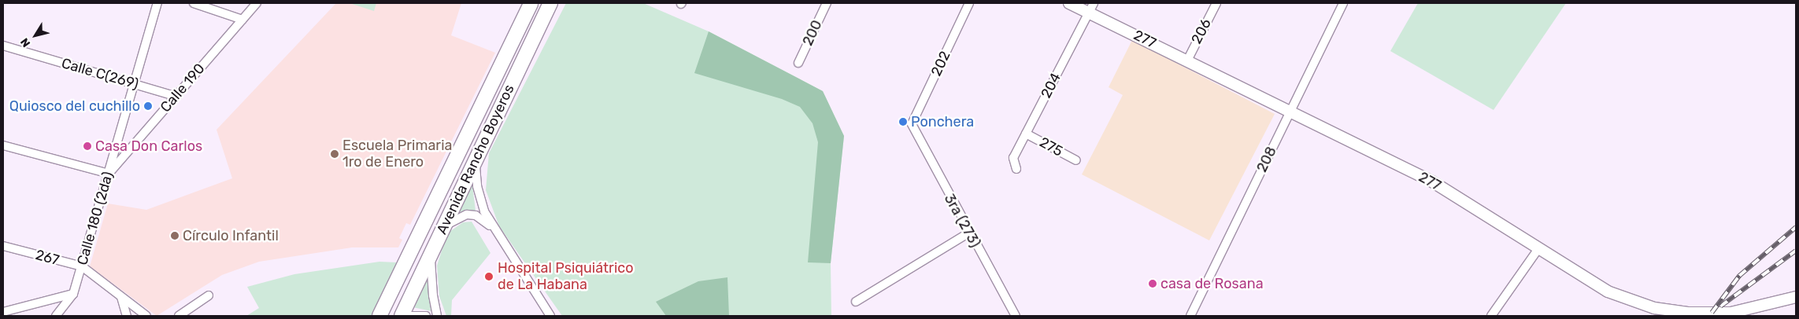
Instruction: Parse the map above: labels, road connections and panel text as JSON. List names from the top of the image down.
{
  "streets": {
    "highway": ["Avenida Rancho Boyeros"],
    "street": [
      "206",
      "200",
      "277",
      "202",
      "Calle C(269)",
      "204",
      "Calle 190",
      "275",
      "208",
      "Calle 180 (2da)",
      "3ra (273)",
      "267"
    ]
  },
  "crossings": [
    ["206", "277"],
    ["277", "204"],
    ["277", "208"],
    ["202", "3ra (273)"],
    ["Calle C(269)", "Calle 190"],
    ["Calle C(269)", "Calle 180 (2da)"],
    ["204", "275"],
    ["Calle 190", "Calle 180 (2da)"],
    ["Calle 180 (2da)", "267"]
  ],
  "places": [
    "Quiosco del cuchillo",
    "Ponchera",
    "Casa Don Carlos",
    "Escuela Primaria 1ro de Enero",
    "Círculo Infantil",
    "Hospital Psiquiátrico de La Habana",
    "casa de Rosana"
  ],
  "north": "bottom left"
}
